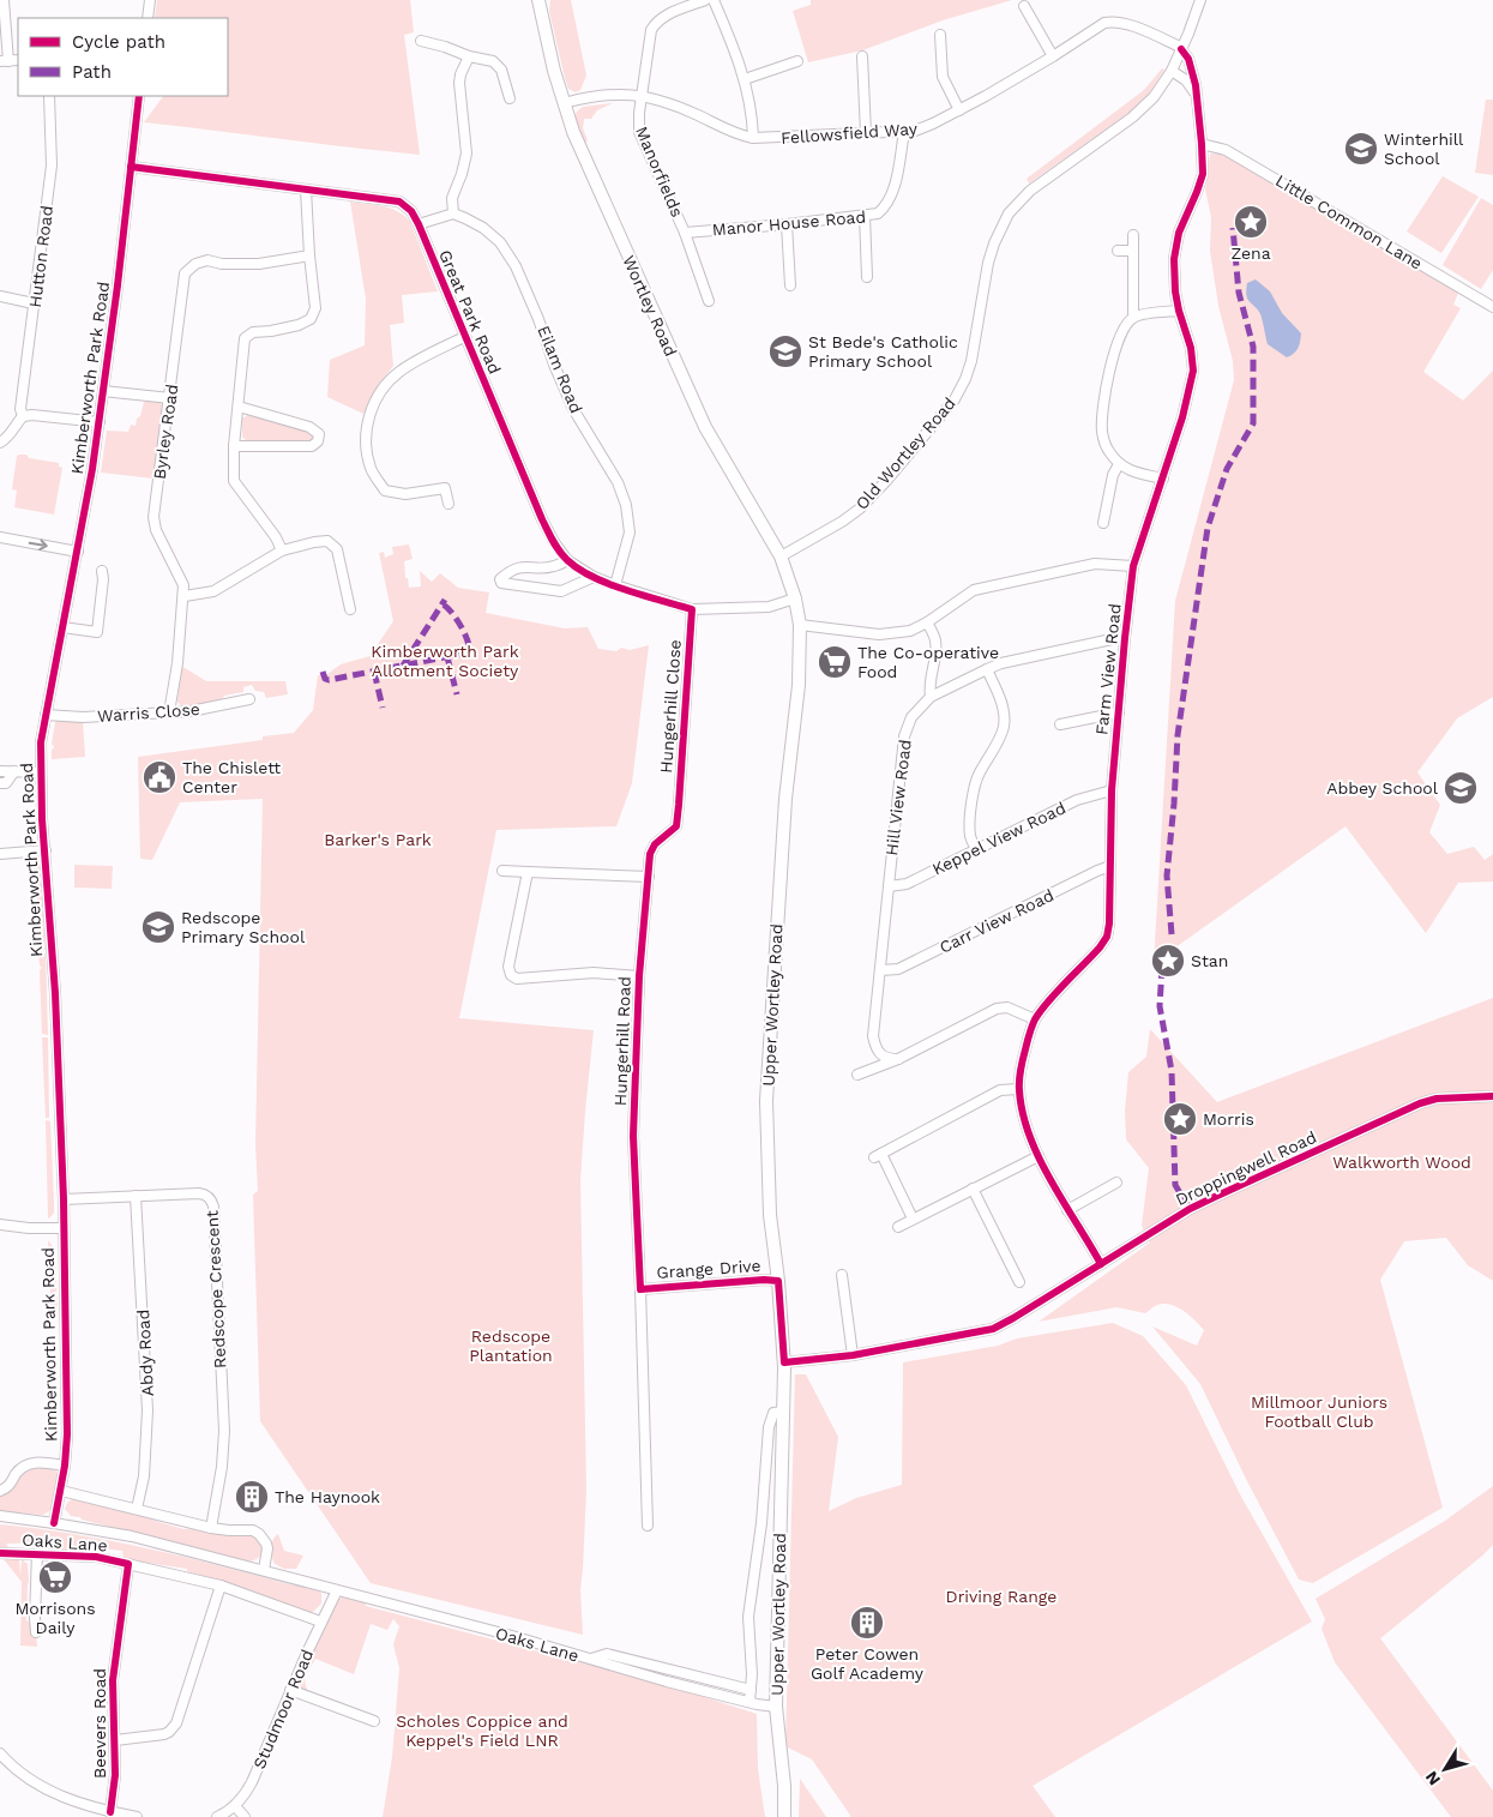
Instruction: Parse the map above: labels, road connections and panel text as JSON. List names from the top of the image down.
{
  "streets": {
    "main road": ["Wortley Road", "Upper Wortley Road"],
    "street": [
      "Fellowsfield Way",
      "Manorfields",
      "Little Common Lane",
      "Manor House Road",
      "Hutton Road",
      "Great Park Road",
      "Eilam Road",
      "Kimberworth Park Road",
      "Byrley Road",
      "Old Wortley Road",
      "Farm View Road",
      "Hungerhill Close",
      "Warris Close",
      "Hill View Road",
      "Keppel View Road",
      "Carr View Road",
      "Hungerhill Road",
      "Droppingwell Road",
      "Grange Drive",
      "Redscope Crescent",
      "Abdy Road",
      "Oaks Lane",
      "Studmoor Road",
      "Beevers Road"
    ]
  },
  "crossings": [
    ["Fellowsfield Way", "Manorfields"],
    ["Fellowsfield Way", "Manor House Road"],
    ["Fellowsfield Way", "Wortley Road"],
    ["Fellowsfield Way", "Old Wortley Road"],
    ["Fellowsfield Way", "Farm View Road"],
    ["Manorfields", "Manor House Road"],
    ["Little Common Lane", "Farm View Road"],
    ["Wortley Road", "Great Park Road"],
    ["Wortley Road", "Old Wortley Road"],
    ["Wortley Road", "Upper Wortley Road"],
    ["Great Park Road", "Eilam Road"],
    ["Great Park Road", "Kimberworth Park Road"],
    ["Great Park Road", "Hungerhill Close"],
    ["Great Park Road", "Upper Wortley Road"],
    ["Kimberworth Park Road", "Warris Close"],
    ["Kimberworth Park Road", "Redscope Crescent"],
    ["Kimberworth Park Road", "Oaks Lane"],
    ["Byrley Road", "Warris Close"],
    ["Old Wortley Road", "Farm View Road"],
    ["Farm View Road", "Hill View Road"],
    ["Farm View Road", "Keppel View Road"],
    ["Farm View Road", "Carr View Road"],
    ["Farm View Road", "Droppingwell Road"],
    ["Hungerhill Close", "Hungerhill Road"],
    ["Hill View Road", "Keppel View Road"],
    ["Hill View Road", "Carr View Road"],
    ["Upper Wortley Road", "Droppingwell Road"],
    ["Upper Wortley Road", "Grange Drive"],
    ["Upper Wortley Road", "Oaks Lane"],
    ["Hungerhill Road", "Grange Drive"],
    ["Redscope Crescent", "Abdy Road"],
    ["Oaks Lane", "Studmoor Road"],
    ["Oaks Lane", "Beevers Road"]
  ],
  "parks": [
    "Kimberworth Park Allotment Society",
    "Barker's Park",
    "Walkworth Wood",
    "Redscope Plantation",
    "Millmoor Juniors Football Club",
    "Driving Range",
    "Scholes Coppice and Keppel's Field LNR"
  ],
  "places": {
    "school or university": [
      "Winterhill School",
      "St Bede's Catholic Primary School",
      "Abbey School",
      "Redscope Primary School"
    ],
    "place": ["Zena", "Stan", "Morris"],
    "supermarket": ["The Co-operative Food", "Morrisons Daily"],
    "public building": ["The Chislett Center"],
    "building": ["The Haynook", "Peter Cowen Golf Academy"]
  },
  "legend": ["Cycle path", "Path"],
  "north": "bottom left"
}
